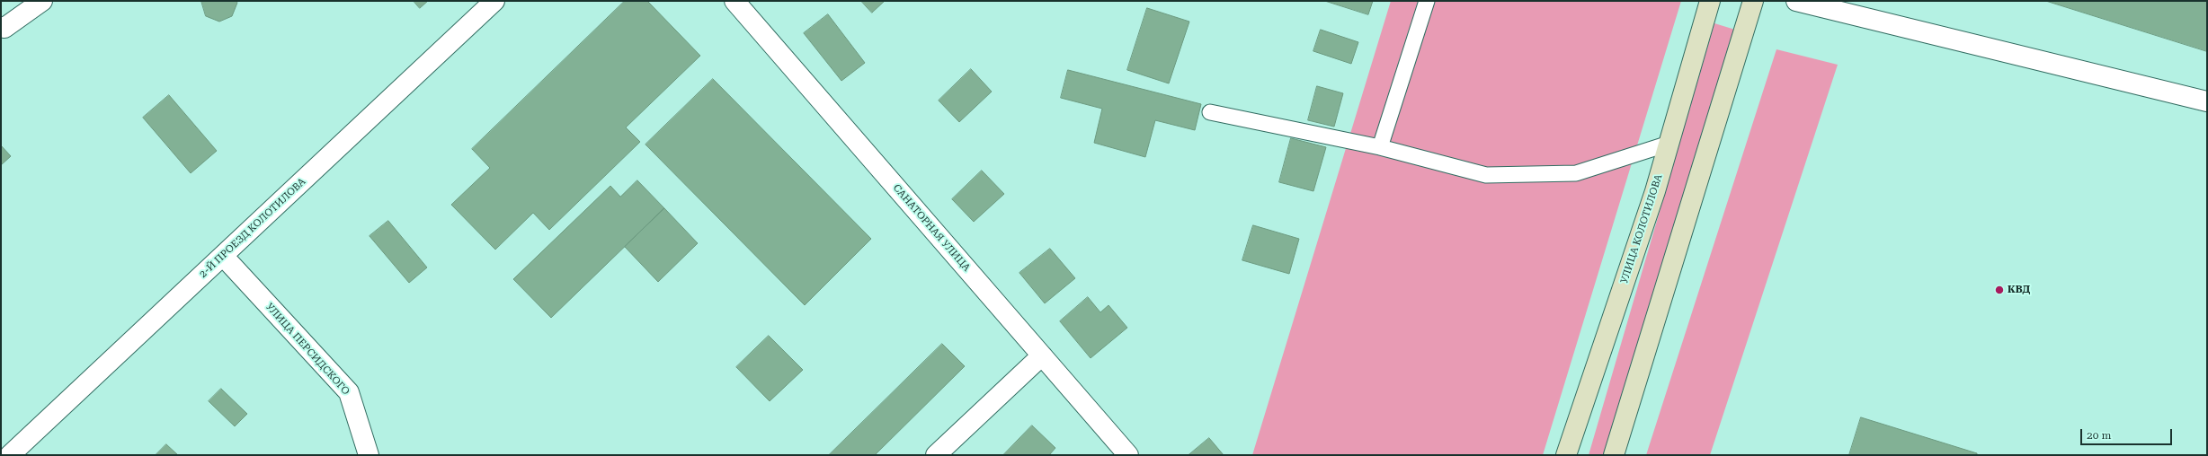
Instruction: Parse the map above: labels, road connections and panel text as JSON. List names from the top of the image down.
{
  "streets": {
    "main road": ["УЛИЦА КОЛОТИЛОВА"],
    "street": ["2-Й ПРОЕЗД КОЛОТИЛОВА", "САНАТОРНАЯ УЛИЦА", "УЛИЦА ПЕРСИДСКОГО"]
  },
  "crossings": [
    ["2-Й ПРОЕЗД КОЛОТИЛОВА", "УЛИЦА ПЕРСИДСКОГО"]
  ],
  "places": ["КВД"],
  "scale_bar": "20 m"
}
